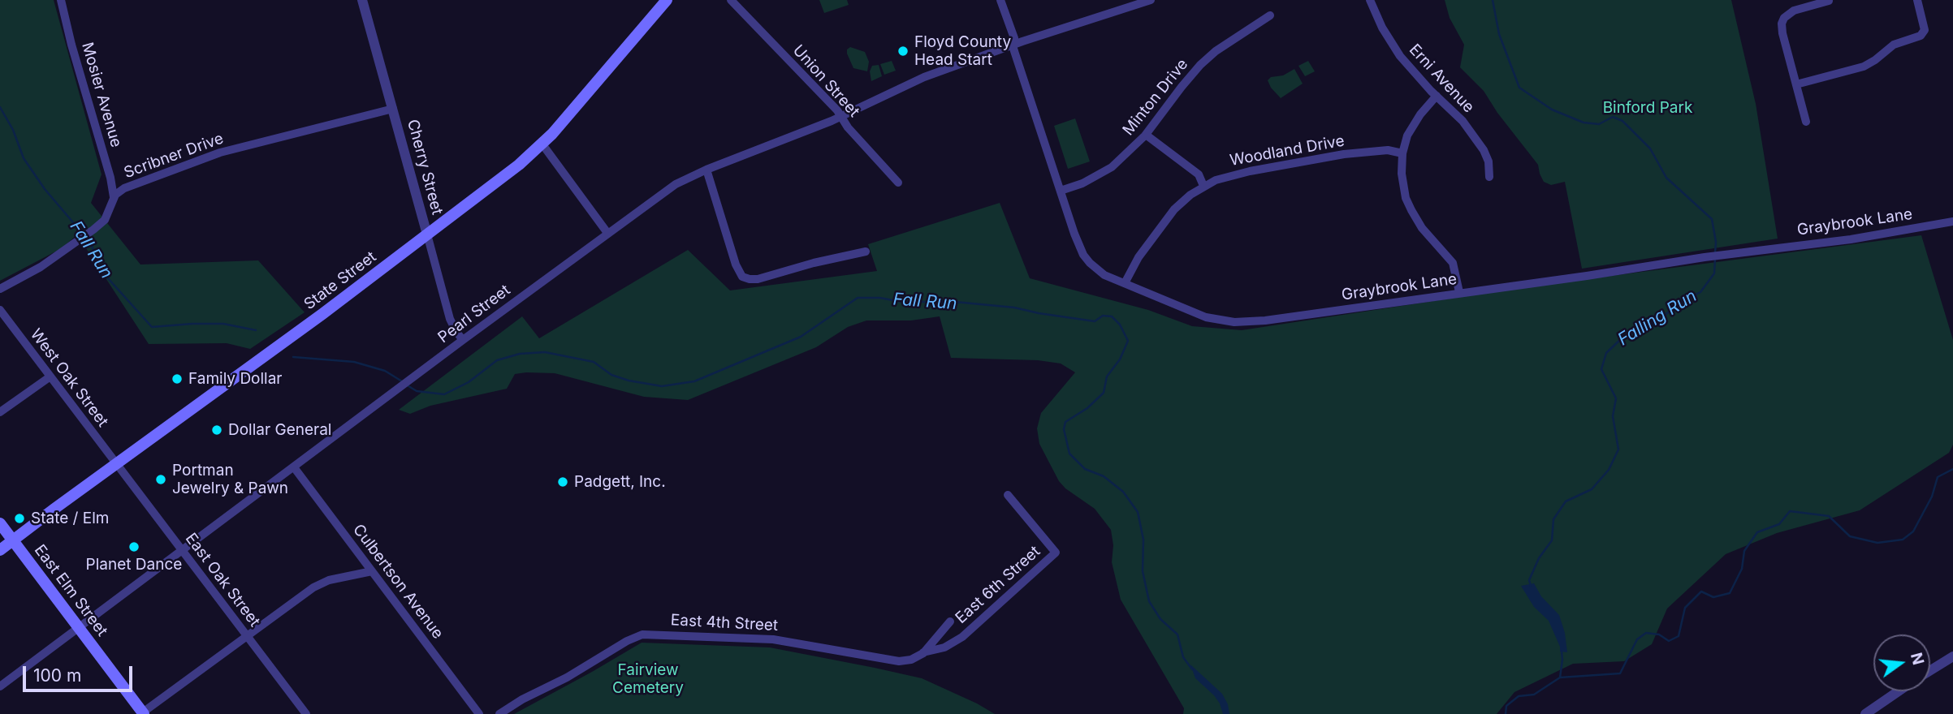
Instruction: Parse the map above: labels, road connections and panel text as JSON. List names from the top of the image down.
{
  "streets": {
    "main road": ["State Street", "East Elm Street"],
    "street": [
      "Erni Avenue",
      "Union Street",
      "Mosier Avenue",
      "Minton Drive",
      "Woodland Drive",
      "Scribner Drive",
      "Cherry Street",
      "Graybrook Lane",
      "Pearl Street",
      "West Oak Street",
      "East Oak Street",
      "Culbertson Avenue",
      "East 6th Street",
      "East 4th Street"
    ]
  },
  "crossings": [
    ["Union Street", "Pearl Street"],
    ["Mosier Avenue", "Scribner Drive"],
    ["Minton Drive", "Graybrook Lane"],
    ["Woodland Drive", "Graybrook Lane"],
    ["Scribner Drive", "Cherry Street"],
    ["Cherry Street", "State Street"],
    ["Cherry Street", "Pearl Street"],
    ["Graybrook Lane", "Pearl Street"],
    ["State Street", "West Oak Street"],
    ["State Street", "East Oak Street"],
    ["State Street", "East Elm Street"],
    ["Pearl Street", "East Oak Street"],
    ["Pearl Street", "Culbertson Avenue"],
    ["Pearl Street", "East Elm Street"],
    ["West Oak Street", "East Oak Street"],
    ["East 6th Street", "East 4th Street"]
  ],
  "water": ["Fall Run", "Falling Run"],
  "parks": ["Binford Park", "Fairview Cemetery"],
  "places": [
    "Floyd County Head Start",
    "Family Dollar",
    "Dollar General",
    "Portman Jewelry & Pawn",
    "Padgett, Inc.",
    "State / Elm",
    "Planet Dance"
  ],
  "scale_bar": "100 m",
  "north": "right"
}
